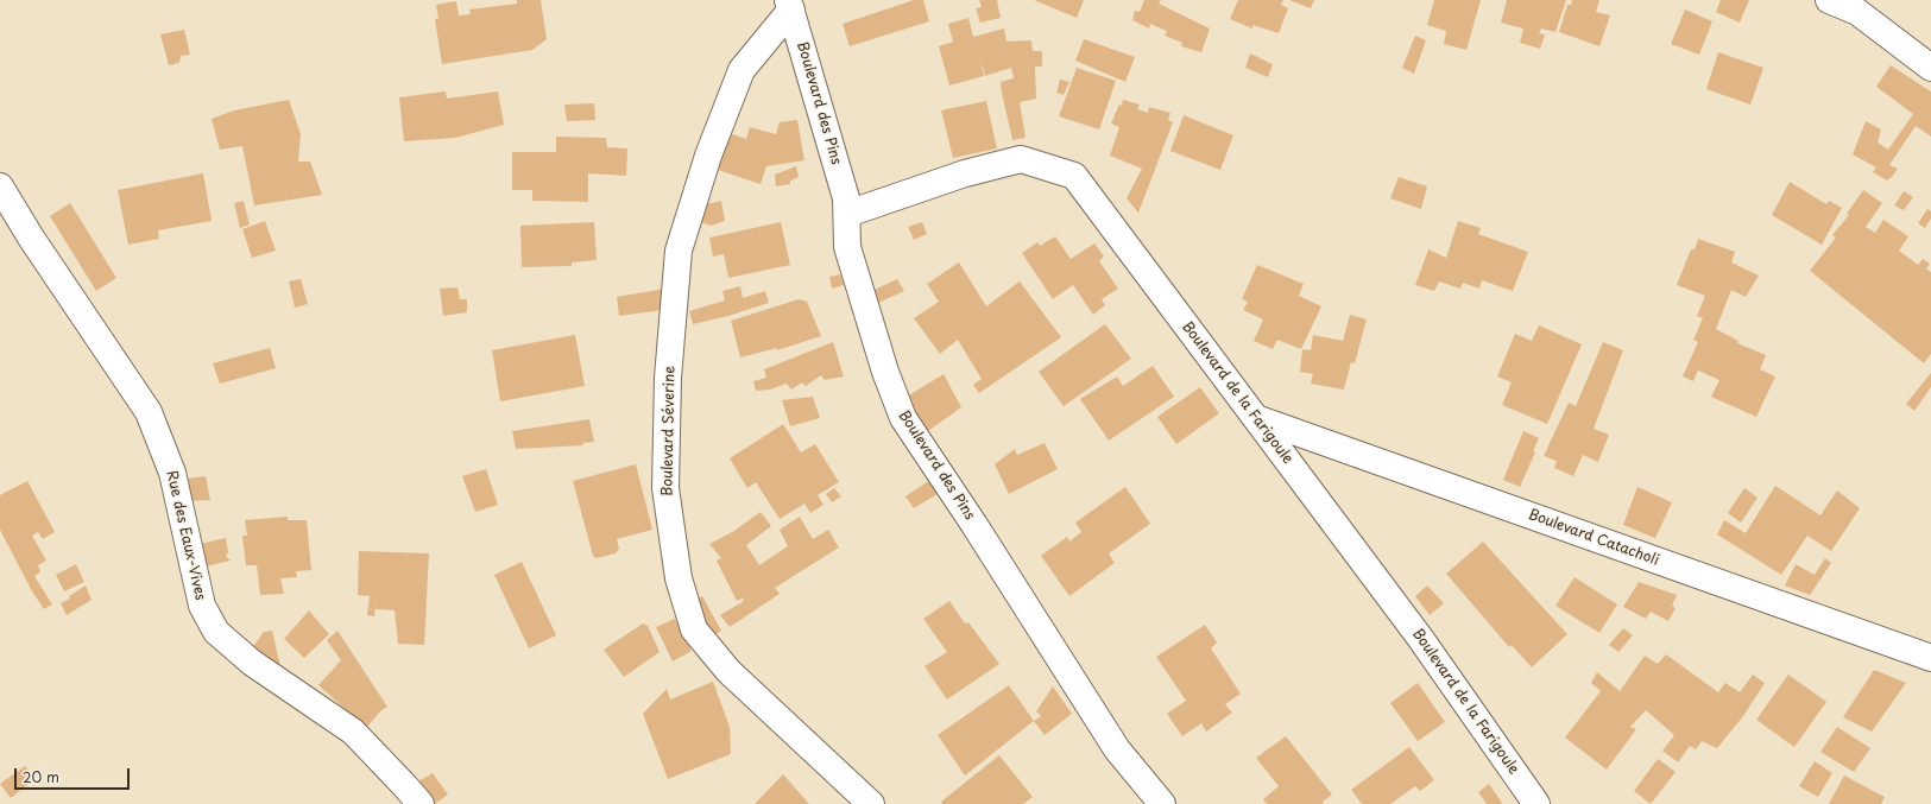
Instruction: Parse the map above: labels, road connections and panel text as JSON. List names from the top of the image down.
{
  "streets": {
    "street": [
      "Boulevard des Pins",
      "Boulevard de la Farigoule",
      "Boulevard Séverine",
      "Rue des Eaux-Vives",
      "Boulevard Catacholi"
    ]
  },
  "crossings": [
    ["Boulevard des Pins", "Boulevard de la Farigoule"],
    ["Boulevard des Pins", "Boulevard Séverine"],
    ["Boulevard de la Farigoule", "Boulevard Catacholi"]
  ],
  "scale_bar": "20 m"
}
